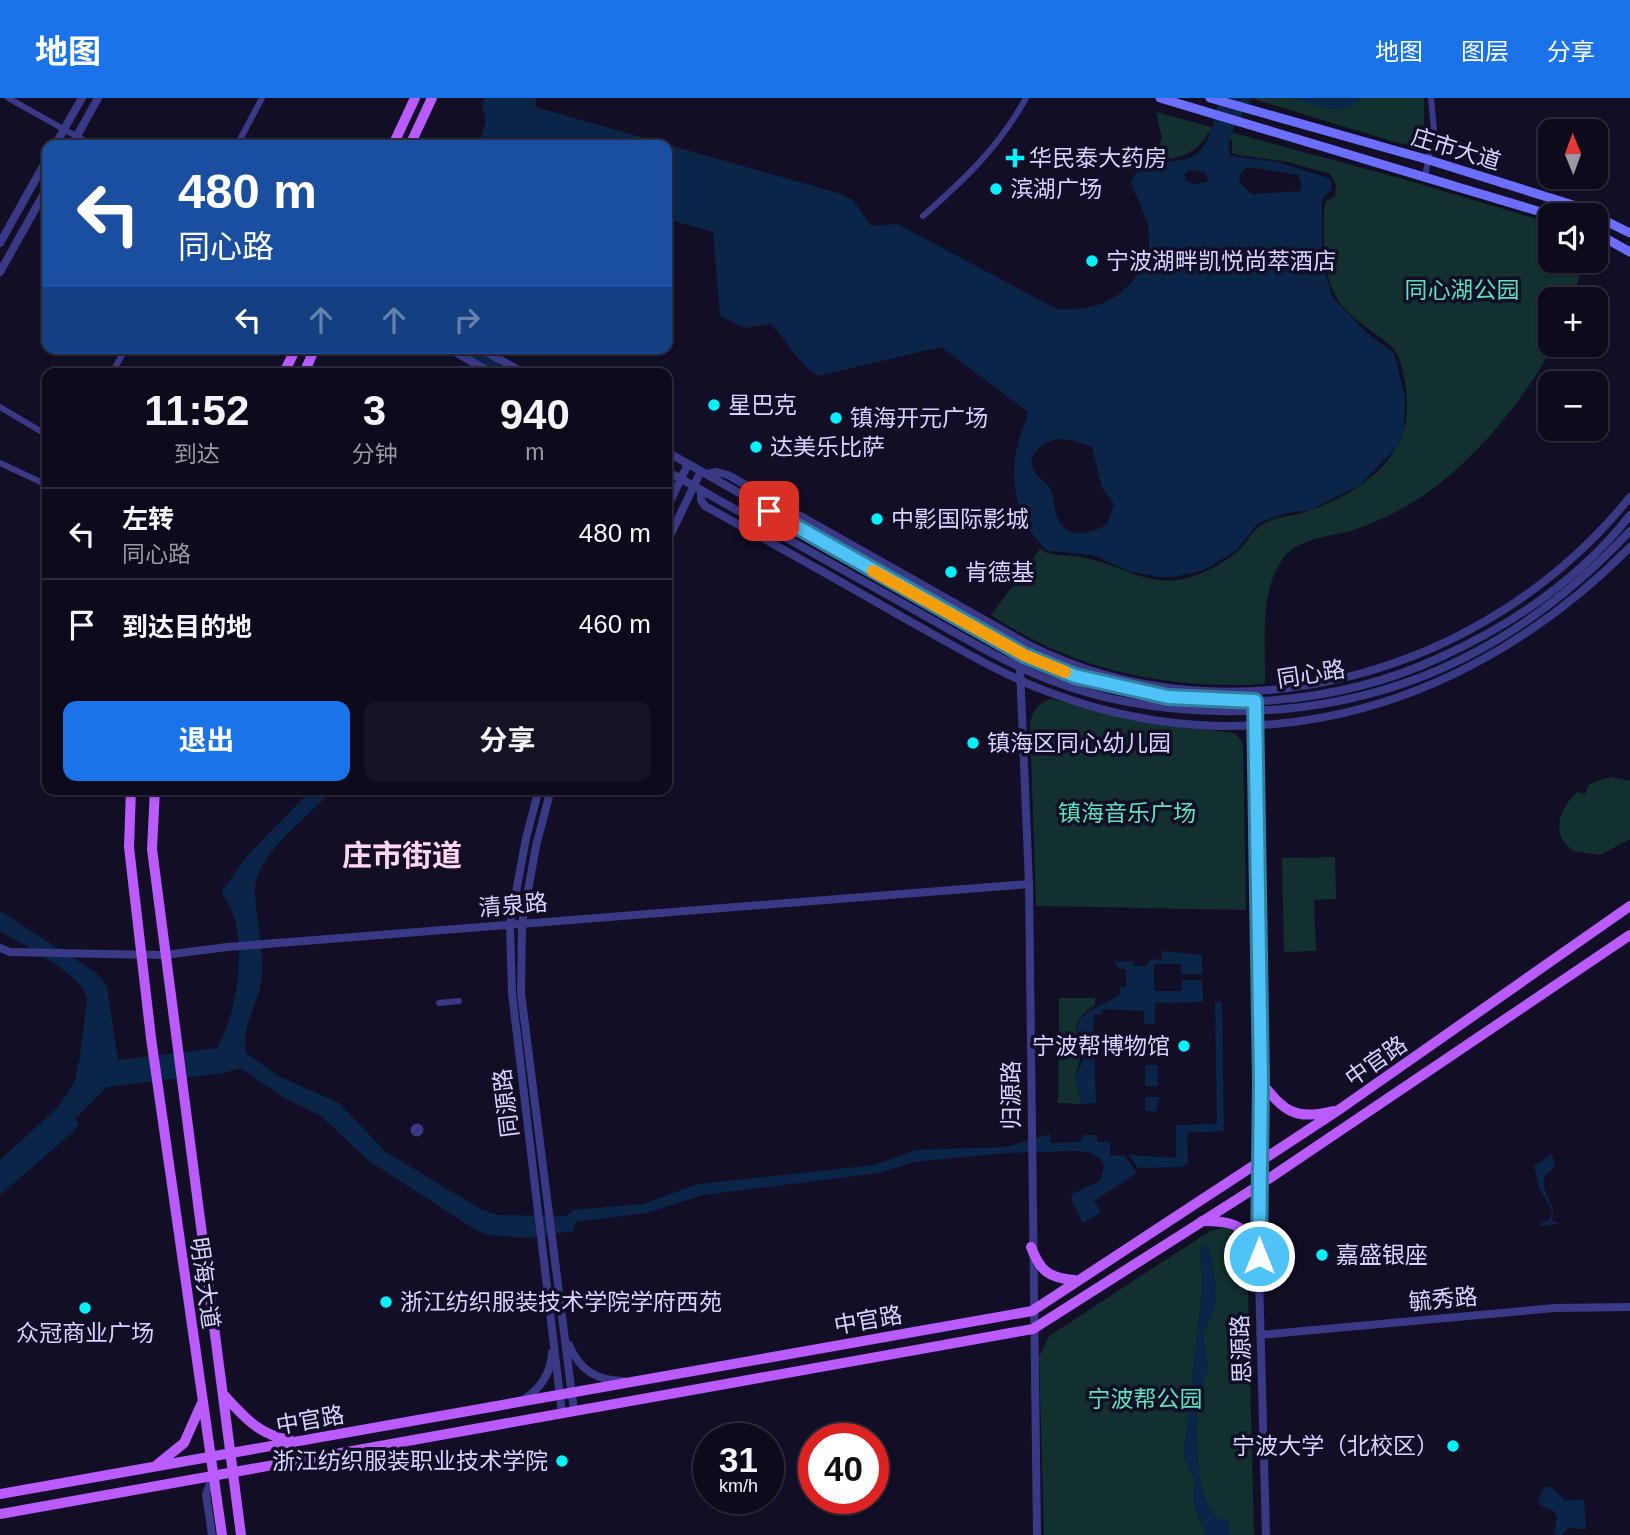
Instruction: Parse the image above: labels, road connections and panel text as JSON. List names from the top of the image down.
{
  "streets": {
    "main road": ["庄市大道", "中官路", "明海大道"],
    "street": [
      "同心路",
      "清泉路",
      "归源路",
      "同源路",
      "毓秀路",
      "思源路"
    ]
  },
  "crossings": [
    ["同心路", "归源路"],
    ["同心路", "思源路"],
    ["清泉路", "归源路"],
    ["清泉路", "同源路"],
    ["清泉路", "明海大道"],
    ["中官路", "归源路"],
    ["中官路", "同源路"],
    ["中官路", "明海大道"],
    ["中官路", "思源路"],
    ["毓秀路", "思源路"]
  ],
  "districts": ["庄市街道"],
  "parks": ["同心湖公园", "镇海音乐广场", "宁波帮公园"],
  "places": {
    "health": ["华民泰大药房"],
    "other": [
      "滨湖广场",
      "宁波湖畔凯悦尚萃酒店",
      "星巴克",
      "镇海开元广场",
      "达美乐比萨",
      "中影国际影城",
      "肯德基",
      "镇海区同心幼儿园",
      "宁波帮博物馆",
      "嘉盛银座",
      "浙江纺织服装技术学院学府西苑",
      "众冠商业广场",
      "宁波大学（北校区）",
      "浙江纺织服装职业技术学院"
    ]
  },
  "north": "top",
  "page": {
    "header": "地图",
    "nav": ["地图", "图层", "分享"],
    "map_buttons": ["+", "−"],
    "turn": ["480 m", "同心路"],
    "eta": [
      "11:52",
      "到达",
      "3",
      "分钟",
      "940",
      "m"
    ],
    "list": [
      {
        "name": "左转",
        "note": "同心路",
        "value": "480 m"
      },
      {
        "name": "到达目的地",
        "value": "460 m"
      }
    ],
    "buttons": ["退出", "分享"],
    "speed": "31 km/h",
    "limit": "40"
  }
}
